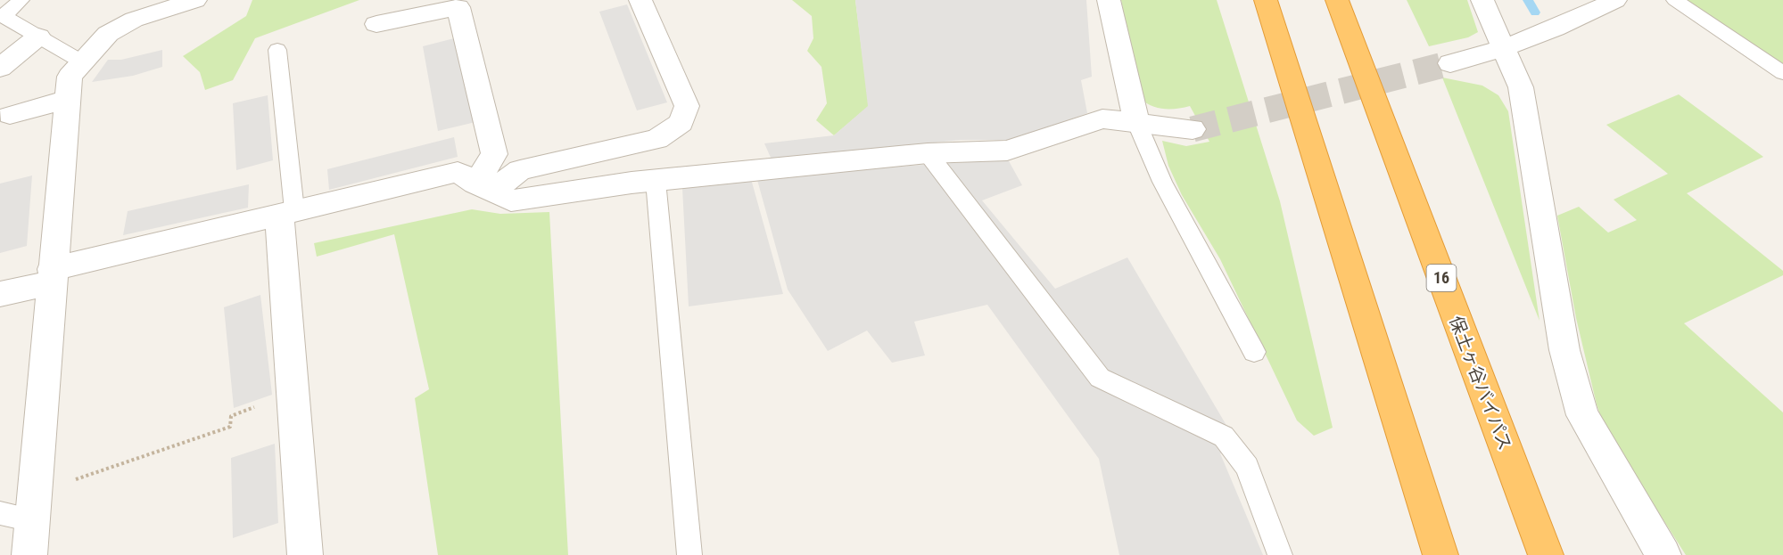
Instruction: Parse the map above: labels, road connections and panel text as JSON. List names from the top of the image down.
{
  "streets": {
    "highway": ["16", "保土ヶ谷バイパス"]
  }
}
